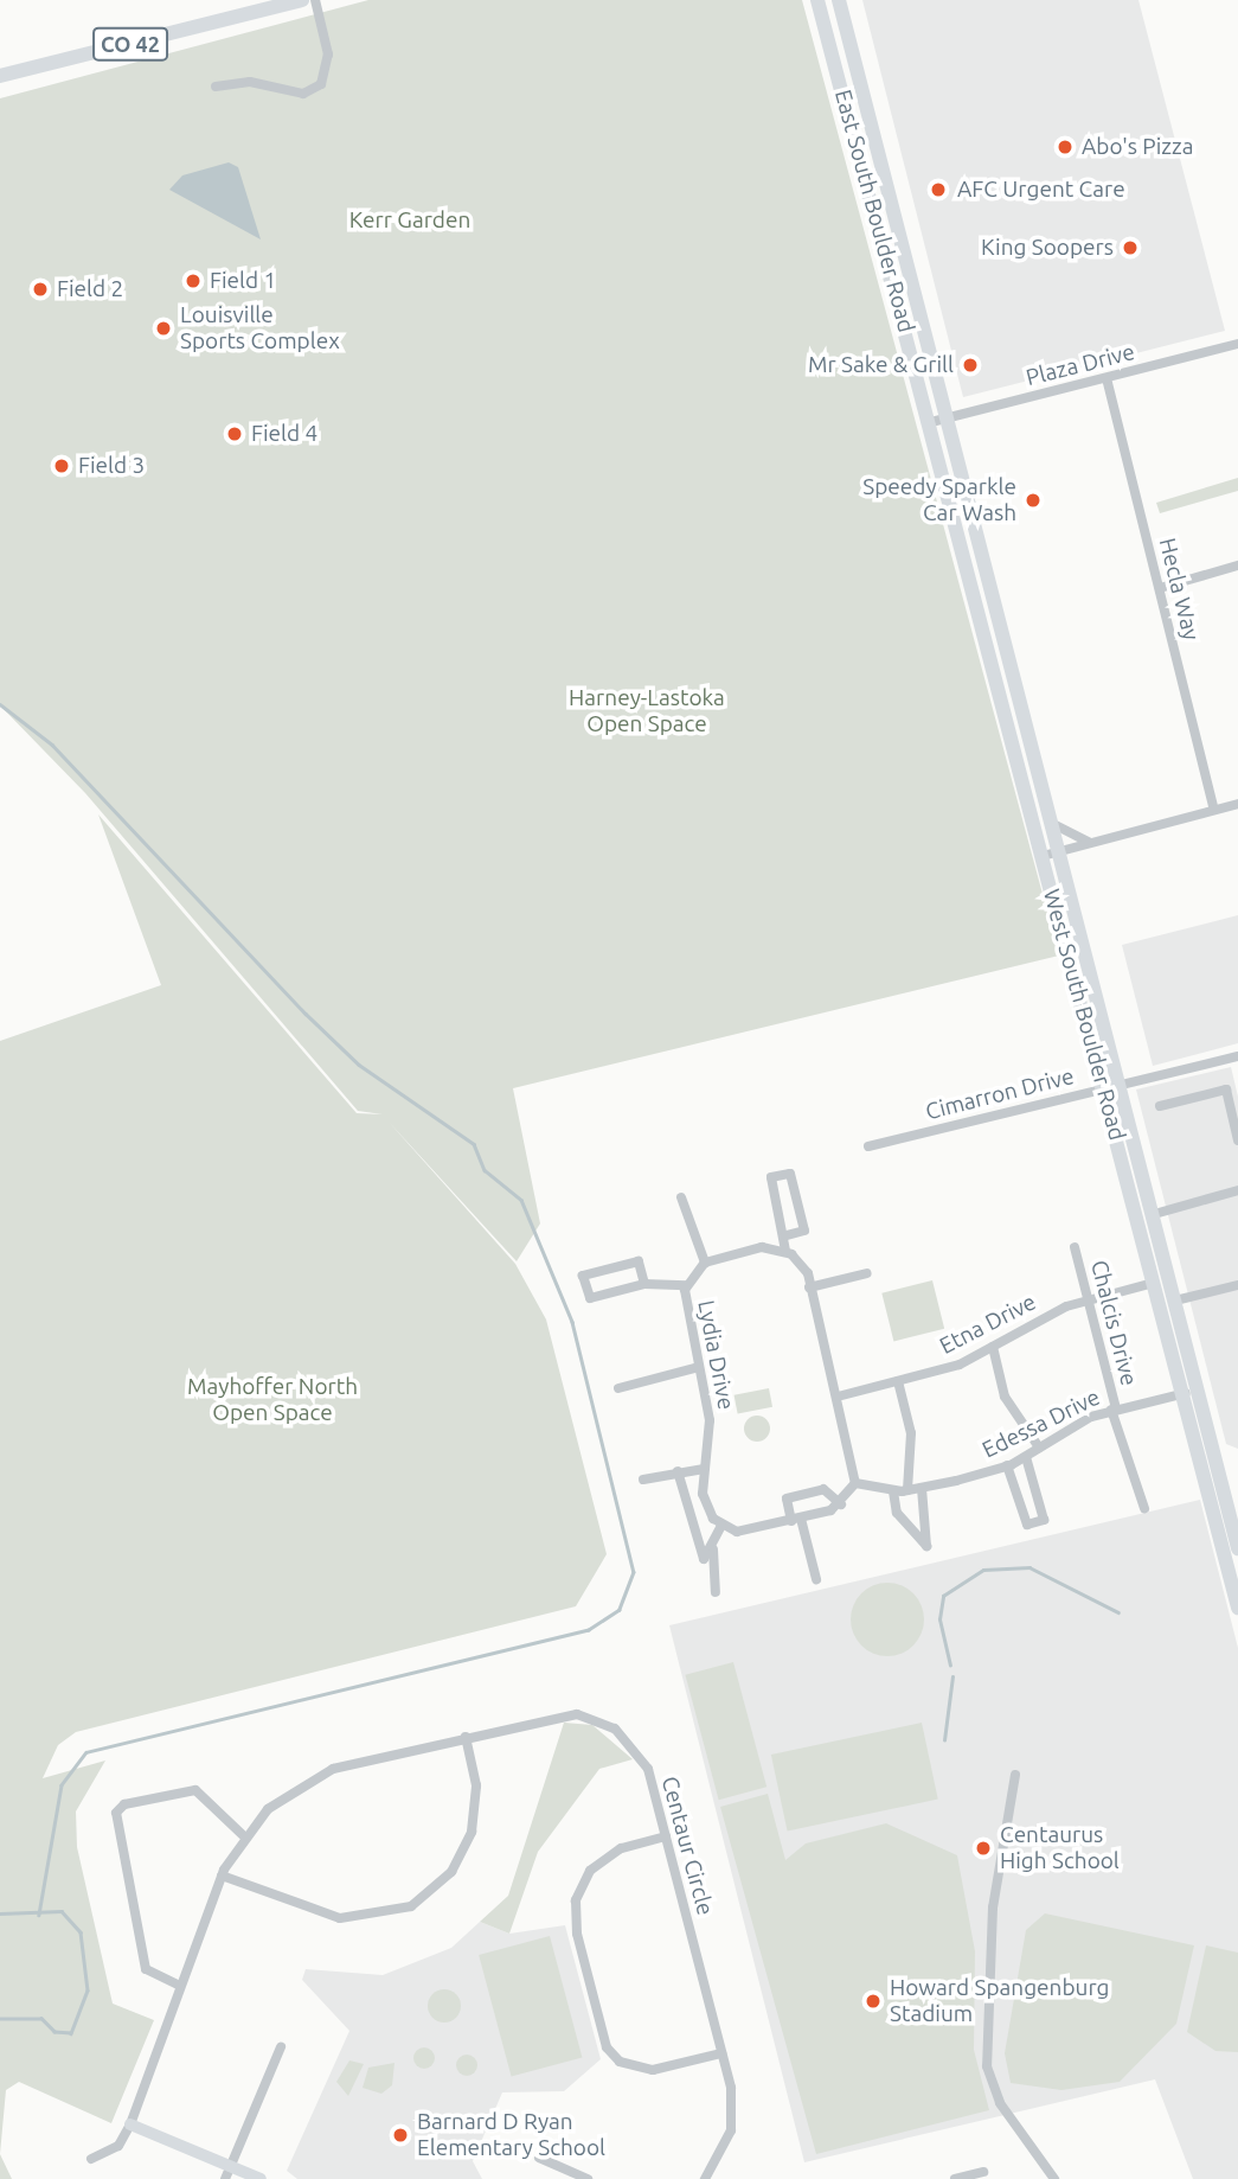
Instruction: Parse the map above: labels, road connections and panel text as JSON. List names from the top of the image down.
{
  "streets": {
    "main road": ["CO 42", "East South Boulder Road", "West South Boulder Road"],
    "street": [
      "Plaza Drive",
      "Hecla Way",
      "Cimarron Drive",
      "Chalcis Drive",
      "Etna Drive",
      "Lydia Drive",
      "Edessa Drive",
      "Centaur Circle"
    ]
  },
  "crossings": [
    ["East South Boulder Road", "Plaza Drive"],
    ["East South Boulder Road", "West South Boulder Road"],
    ["Plaza Drive", "Hecla Way"],
    ["Plaza Drive", "West South Boulder Road"],
    ["West South Boulder Road", "Cimarron Drive"],
    ["West South Boulder Road", "Etna Drive"],
    ["West South Boulder Road", "Edessa Drive"],
    ["Chalcis Drive", "Etna Drive"],
    ["Chalcis Drive", "Edessa Drive"]
  ],
  "parks": ["Kerr Garden", "Harney-Lastoka Open Space", "Mayhoffer North Open Space"],
  "places": [
    "Abo's Pizza",
    "AFC Urgent Care",
    "King Soopers",
    "Field 1",
    "Field 2",
    "Louisville Sports Complex",
    "Mr Sake & Grill",
    "Field 4",
    "Field 3",
    "Speedy Sparkle Car Wash",
    "Centaurus High School",
    "Howard Spangenburg Stadium",
    "Barnard D Ryan Elementary School"
  ]
}
